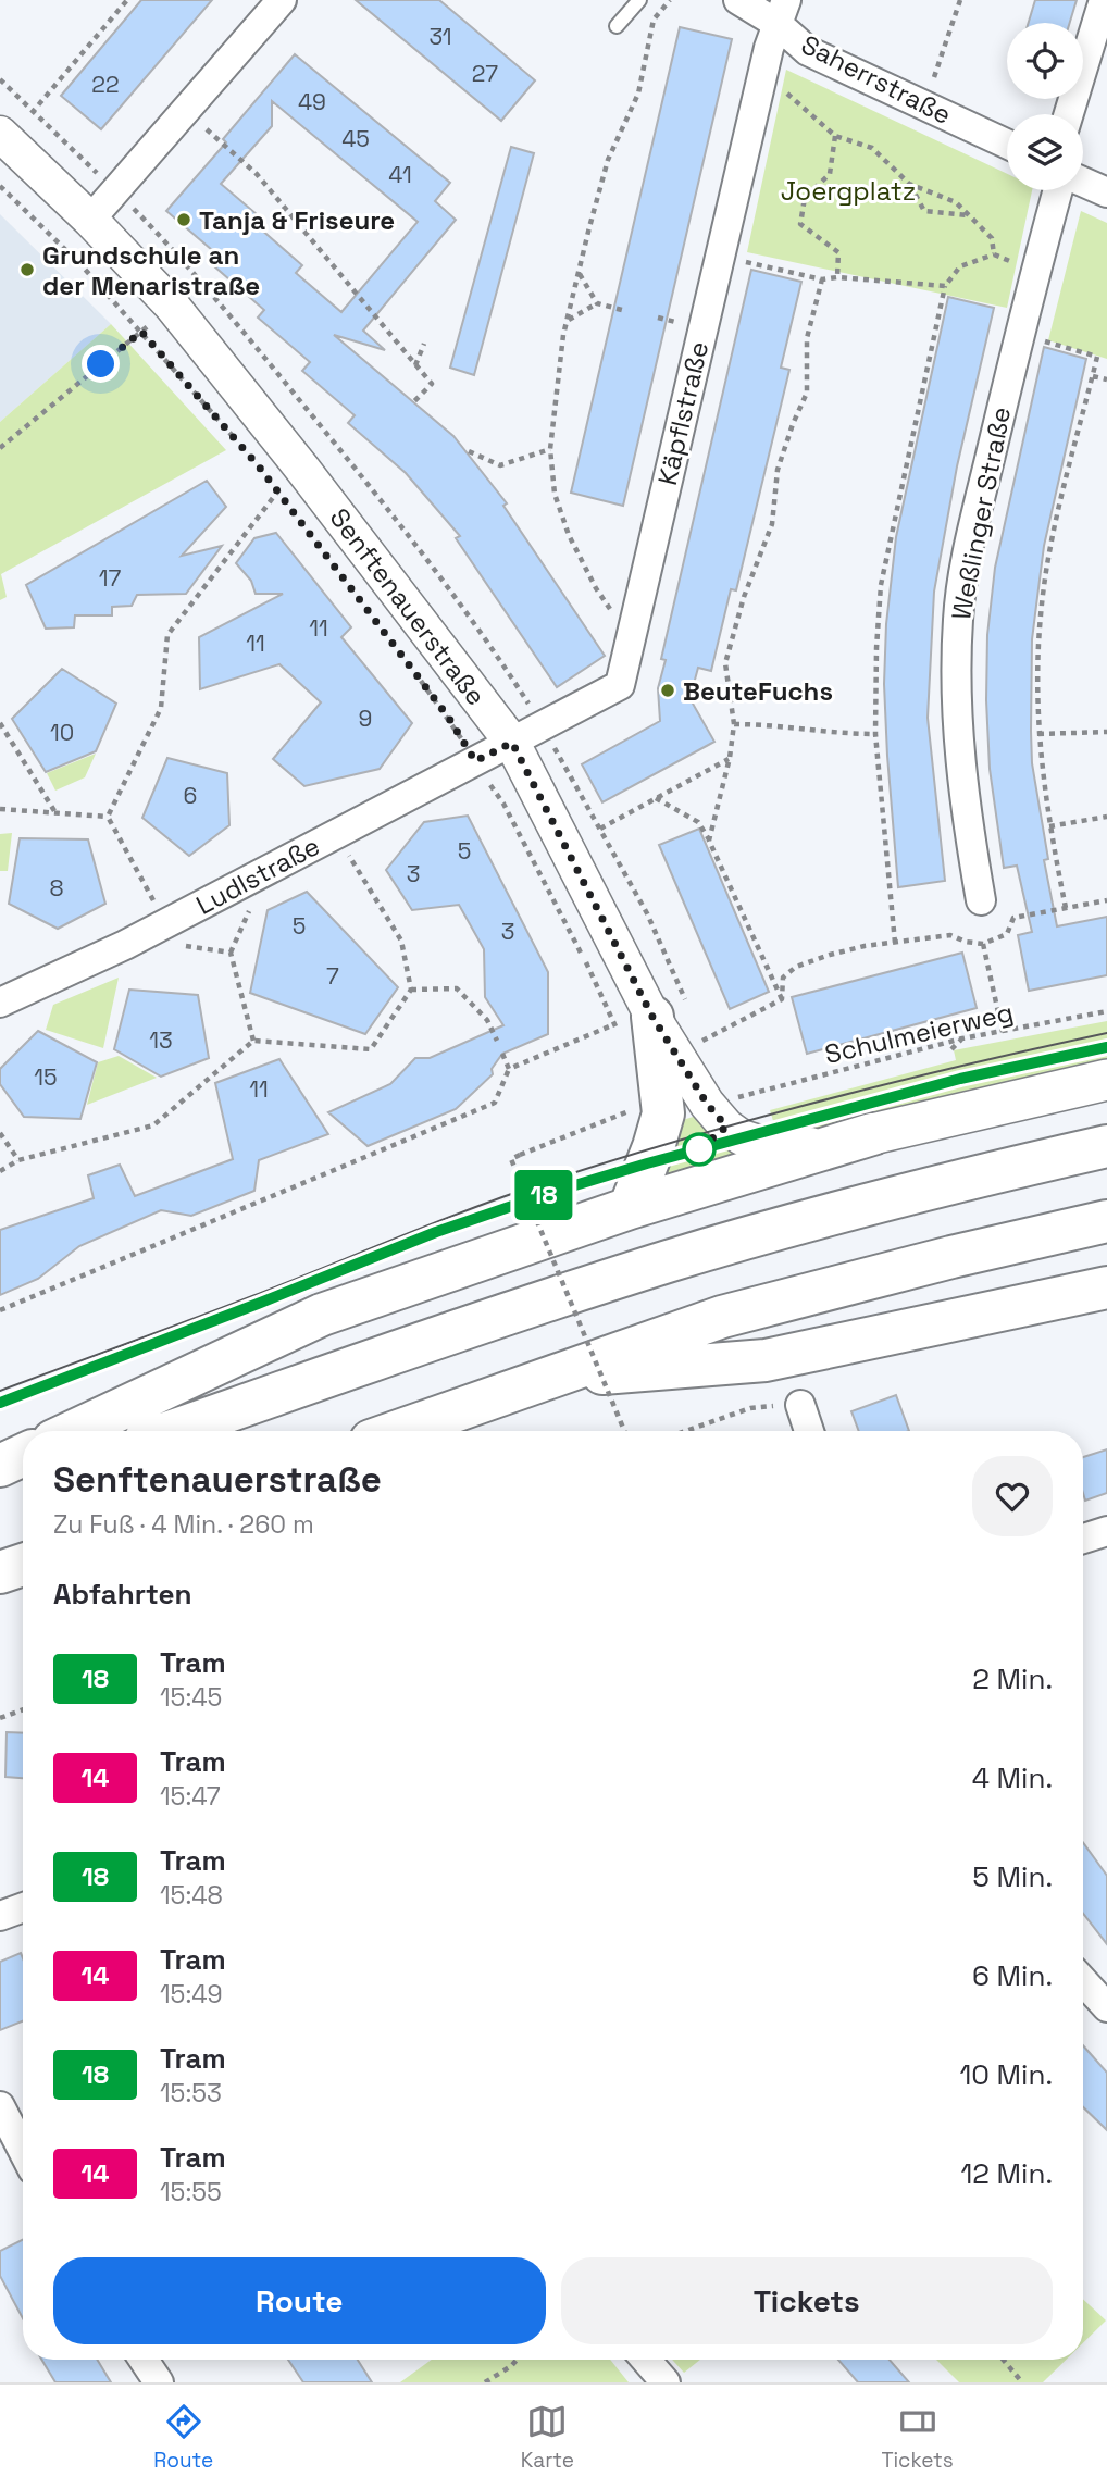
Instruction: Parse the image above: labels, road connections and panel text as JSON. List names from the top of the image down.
{
  "streets": {
    "street": [
      "Saherrstraße",
      "Käpflstraße",
      "Weßlinger Straße",
      "Senftenauerstraße",
      "Ludlstraße"
    ],
    "path": ["Schulmeierweg"]
  },
  "crossings": [
    ["Saherrstraße", "Käpflstraße"],
    ["Käpflstraße", "Senftenauerstraße"],
    ["Käpflstraße", "Ludlstraße"],
    ["Senftenauerstraße", "Ludlstraße"]
  ],
  "parks": ["Joergplatz"],
  "places": ["Tanja & Friseure", "Grundschule an der Menaristraße", "BeuteFuchs"],
  "lines": ["tram line 18"],
  "house_numbers": [
    "31",
    "27",
    "22",
    "49",
    "45",
    "41",
    "17",
    "11",
    "11",
    "9",
    "10",
    "6",
    "5",
    "3",
    "8",
    "5",
    "3",
    "7",
    "13",
    "15",
    "11"
  ],
  "page": {
    "on_map": "18",
    "heading": [
      ["Senftenauerstraße", "Zu Fuß · 4 Min. · 260 m"],
      "Abfahrten"
    ],
    "list": [
      {
        "mark": "18",
        "name": "Tram",
        "note": "15:45",
        "value": "2 Min."
      },
      {
        "mark": "14",
        "name": "Tram",
        "note": "15:47",
        "value": "4 Min."
      },
      {
        "mark": "18",
        "name": "Tram",
        "note": "15:48",
        "value": "5 Min."
      },
      {
        "mark": "14",
        "name": "Tram",
        "note": "15:49",
        "value": "6 Min."
      },
      {
        "mark": "18",
        "name": "Tram",
        "note": "15:53",
        "value": "10 Min."
      },
      {
        "mark": "14",
        "name": "Tram",
        "note": "15:55",
        "value": "12 Min."
      }
    ],
    "buttons": ["Route", "Tickets"],
    "tabs": ["Route", "Karte", "Tickets"]
  }
}
